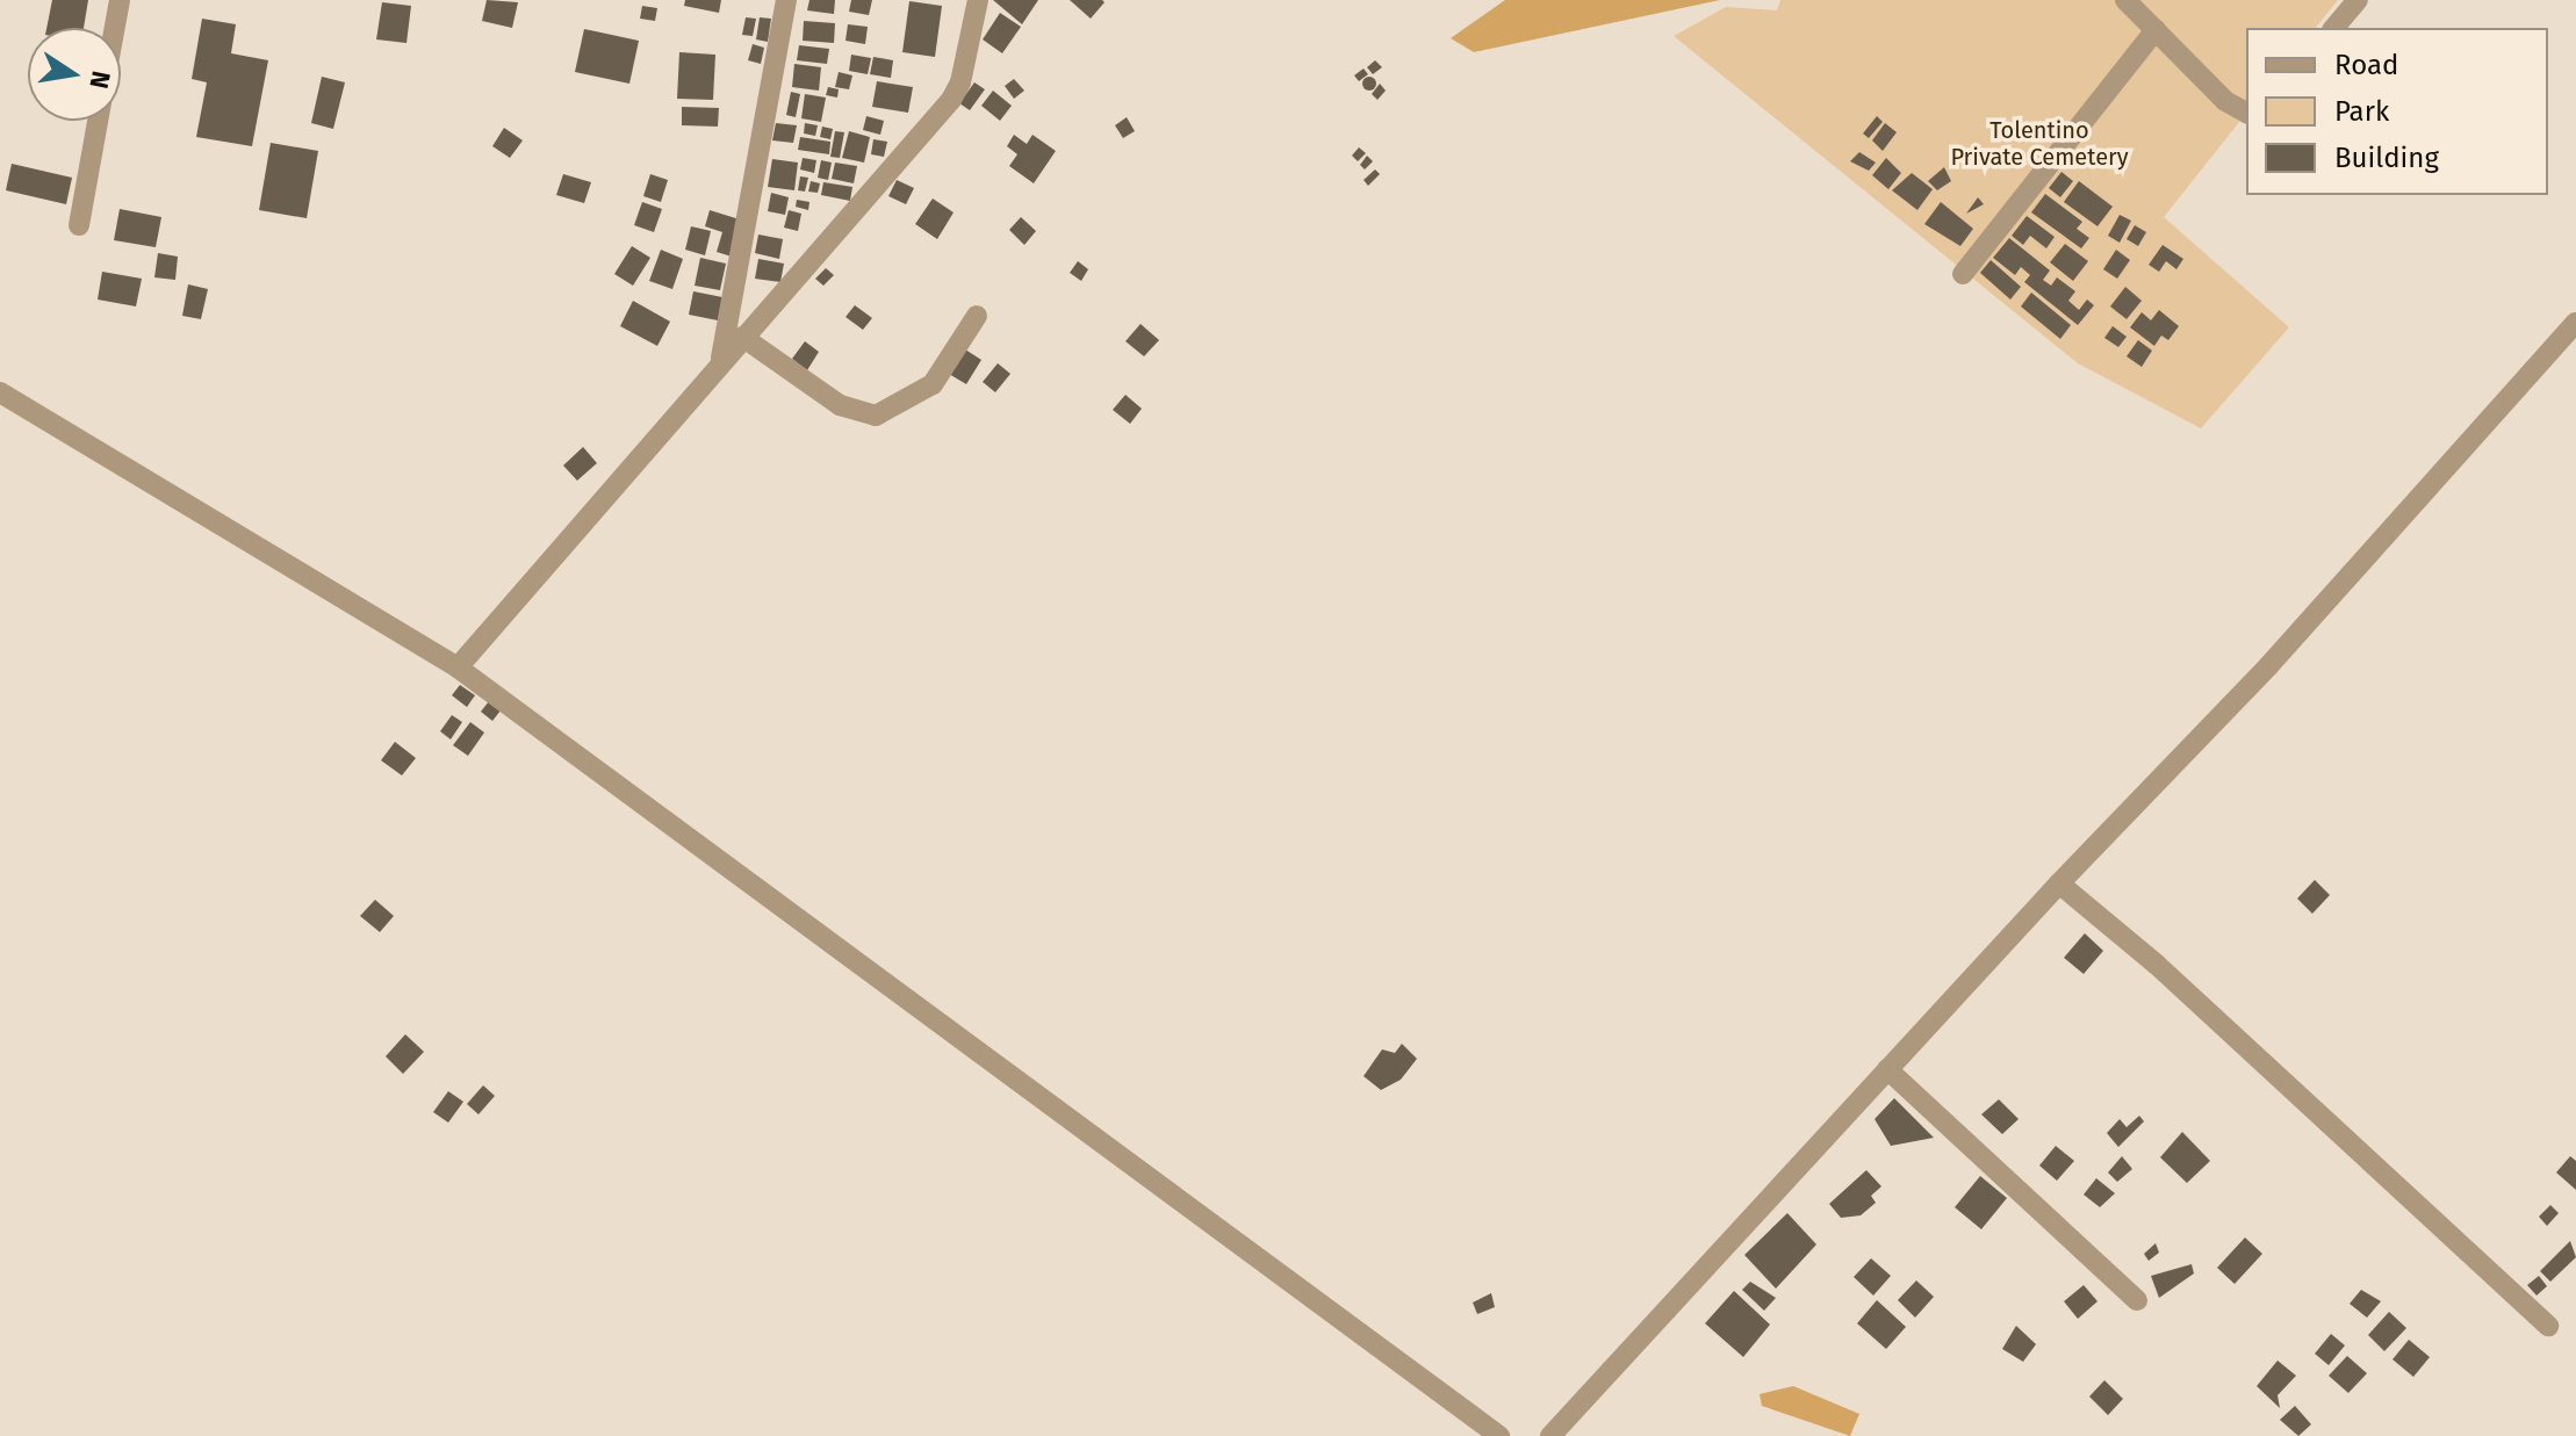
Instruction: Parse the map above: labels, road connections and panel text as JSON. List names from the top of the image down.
{
  "parks": ["Tolentino Private Cemetery"],
  "legend": ["Road", "Park", "Building"],
  "north": "right"
}
